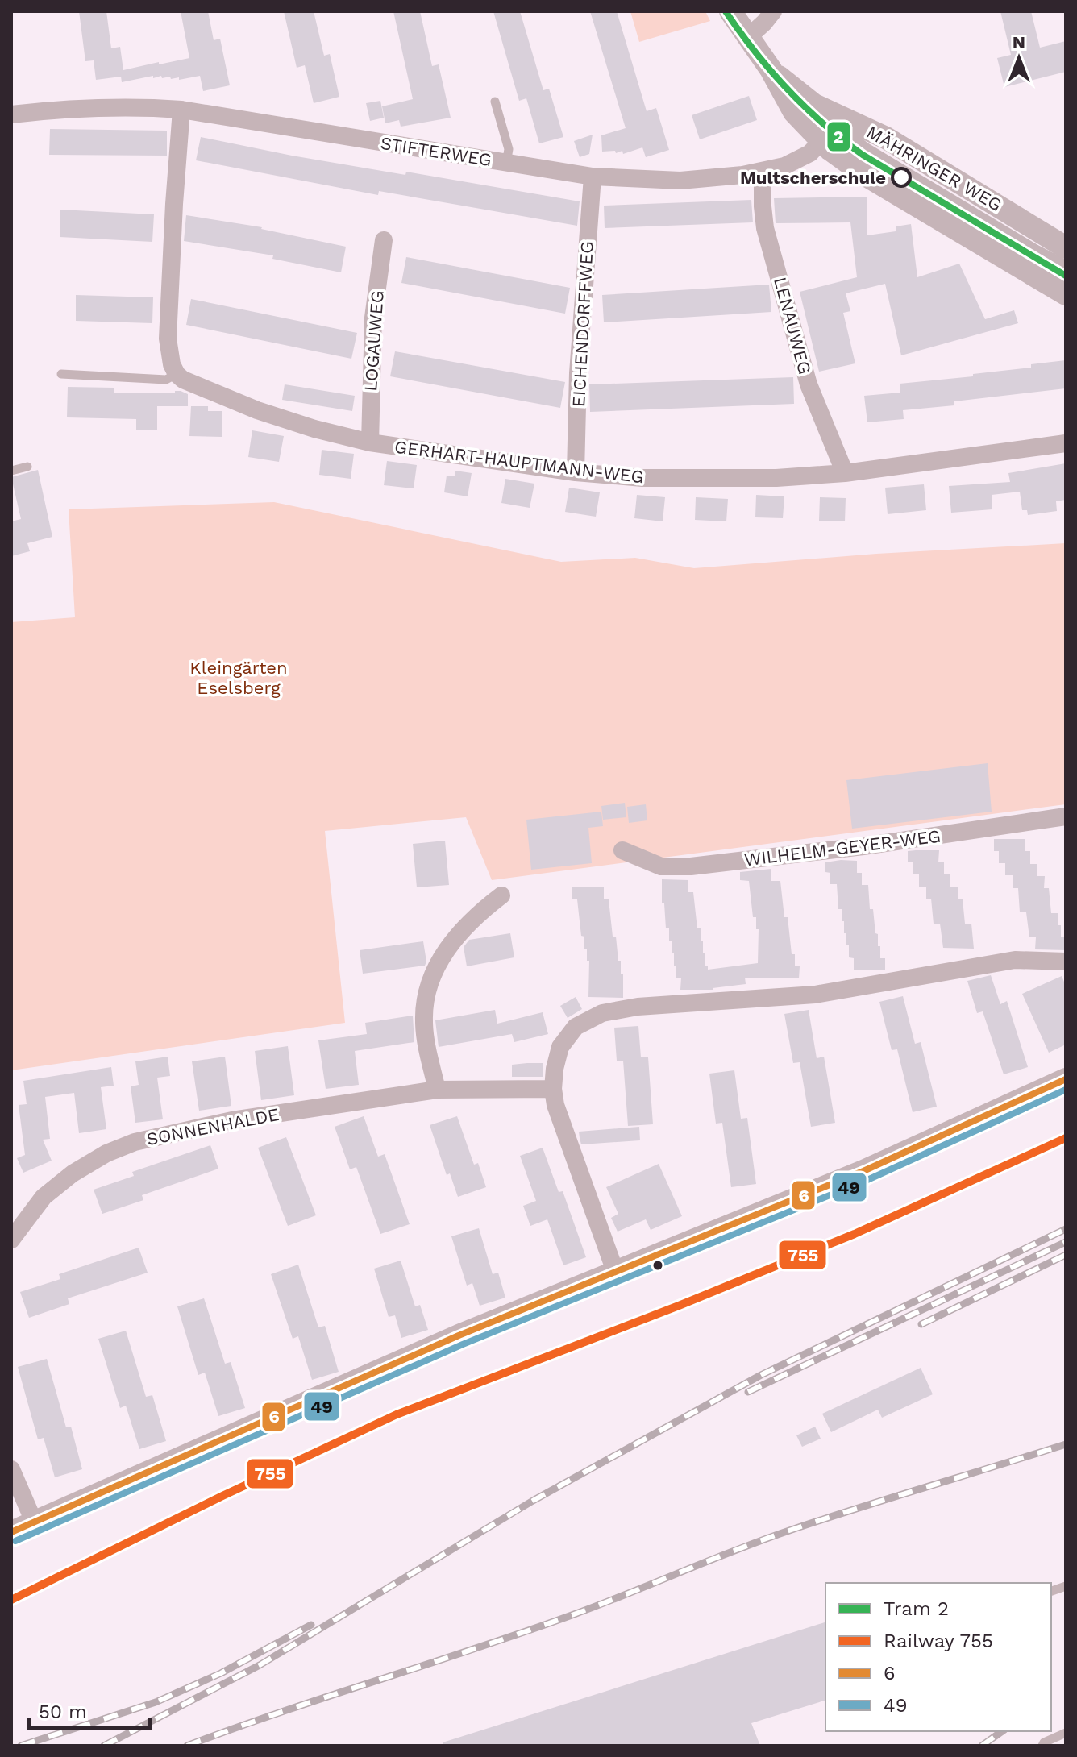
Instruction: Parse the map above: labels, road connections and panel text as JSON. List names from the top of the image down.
{
  "streets": {
    "street": [
      "STIFTERWEG",
      "MÄHRINGER WEG",
      "EICHENDORFFWEG",
      "LENAUWEG",
      "LOGAUWEG",
      "GERHART-HAUPTMANN-WEG",
      "WILHELM-GEYER-WEG",
      "SONNENHALDE"
    ]
  },
  "crossings": [
    ["STIFTERWEG", "MÄHRINGER WEG"],
    ["STIFTERWEG", "EICHENDORFFWEG"],
    ["STIFTERWEG", "LENAUWEG"],
    ["EICHENDORFFWEG", "GERHART-HAUPTMANN-WEG"],
    ["LENAUWEG", "GERHART-HAUPTMANN-WEG"],
    ["LOGAUWEG", "GERHART-HAUPTMANN-WEG"]
  ],
  "parks": ["Kleingärten Eselsberg"],
  "places": ["Multscherschule"],
  "lines": [
    "tram line 2",
    "transit line 6",
    "transit line 49",
    "rail line 755"
  ],
  "legend": [
    "Tram 2",
    "Railway 755",
    "6",
    "49"
  ],
  "scale_bar": "50 m",
  "north": "top"
}
